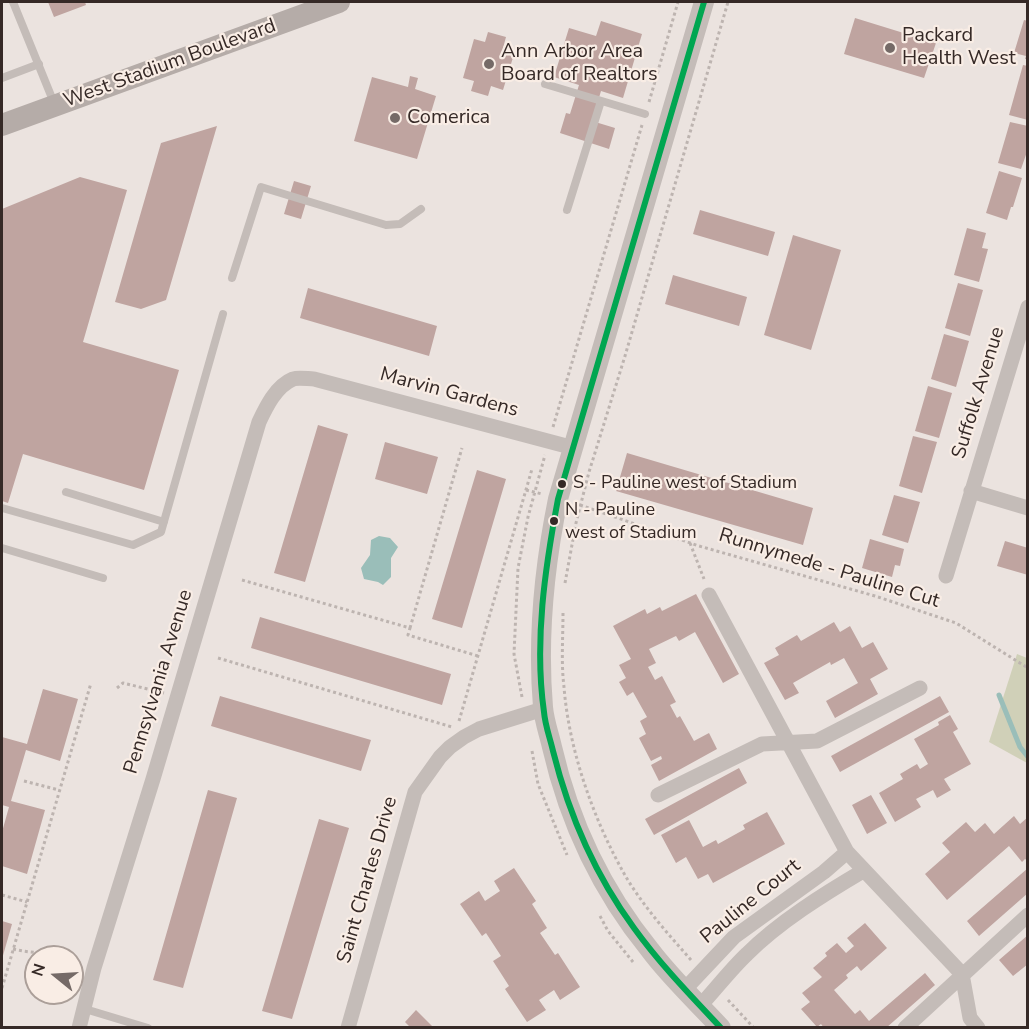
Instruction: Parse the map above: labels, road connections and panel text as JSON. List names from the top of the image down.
{
  "streets": {
    "main road": ["West Stadium Boulevard"],
    "street": [
      "Marvin Gardens",
      "Suffolk Avenue",
      "Pennsylvania Avenue",
      "Saint Charles Drive",
      "Pauline Court"
    ],
    "path": ["Runnymede - Pauline Cut"]
  },
  "crossings": [
    ["Marvin Gardens", "Pennsylvania Avenue"]
  ],
  "places": [
    "Packard Health West",
    "Ann Arbor Area Board of Realtors",
    "Comerica",
    "S - Pauline west of Stadium",
    "N - Pauline west of Stadium"
  ],
  "north": "left"
}
